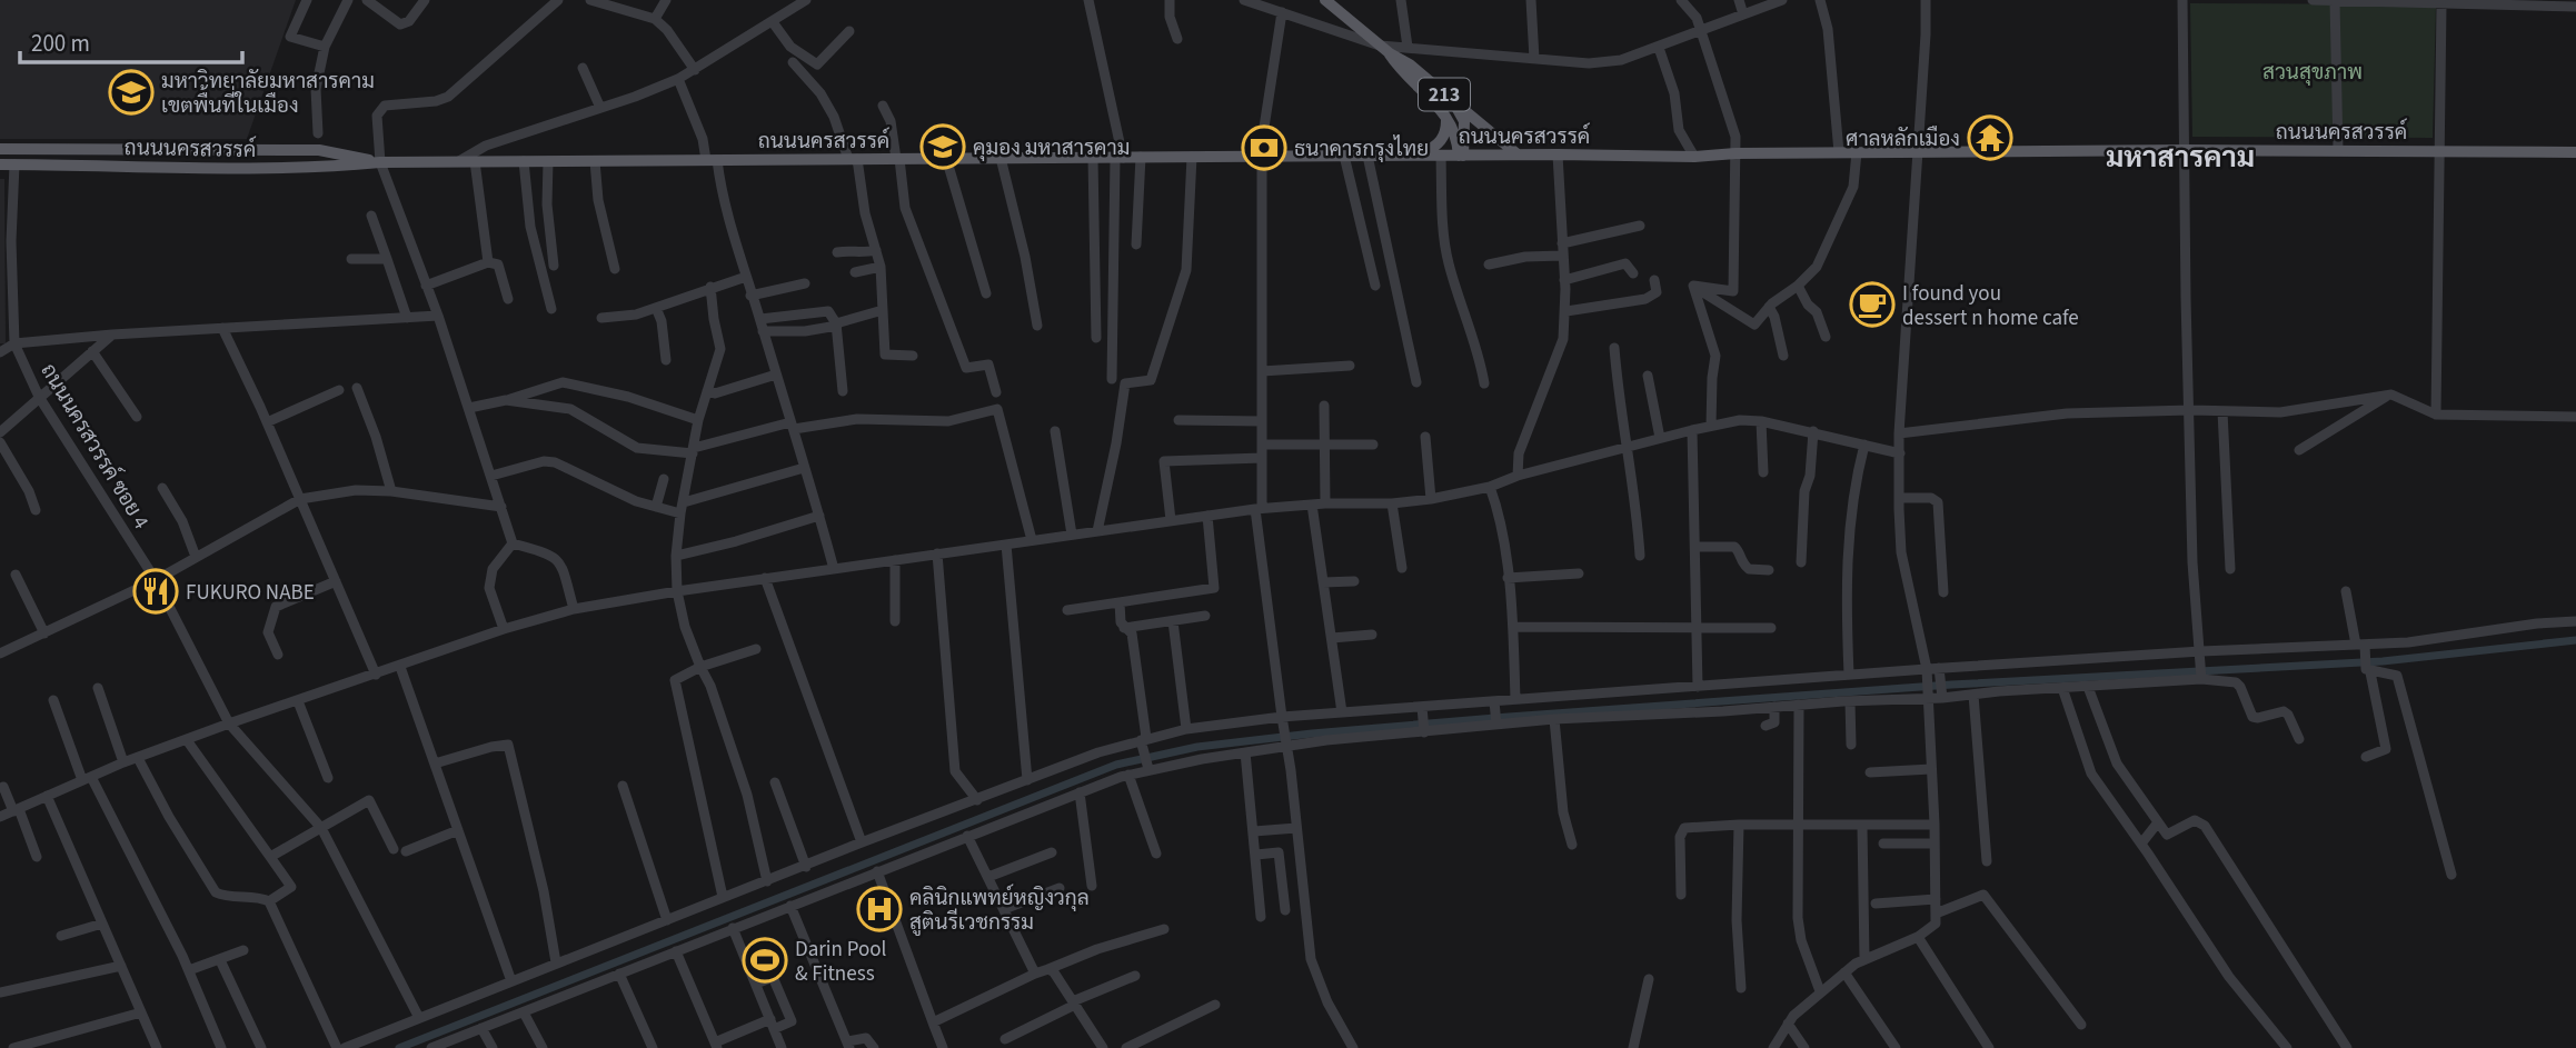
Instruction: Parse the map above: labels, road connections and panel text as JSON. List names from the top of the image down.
{
  "streets": {
    "main road": ["213", "ถนนนครสวรรค์"],
    "street": ["ถนนนครสวรรค์ ซอย 4"]
  },
  "crossings": [
    ["213", "ถนนนครสวรรค์"],
    ["ถนนนครสวรรค์", "ถนนนครสวรรค์ ซอย 4"]
  ],
  "districts": ["มหาสารคาม"],
  "parks": ["สวนสุขภาพ"],
  "places": {
    "school or university": ["มหาวิทยาลัยมหาสารคาม เขตพื้นที่ในเมือง", "คุมอง มหาสารคาม"],
    "temple": ["ศาลหลักเมือง"],
    "bank": ["ธนาคารกรุงไทย"],
    "cafe": ["I found you dessert n home cafe"],
    "restaurant": ["FUKURO NABE"],
    "hospital": ["คลินิกแพทย์หญิงวกุล สูตินรีเวชกรรม"],
    "sports": ["Darin Pool & Fitness"]
  },
  "scale_bar": "200 m"
}
